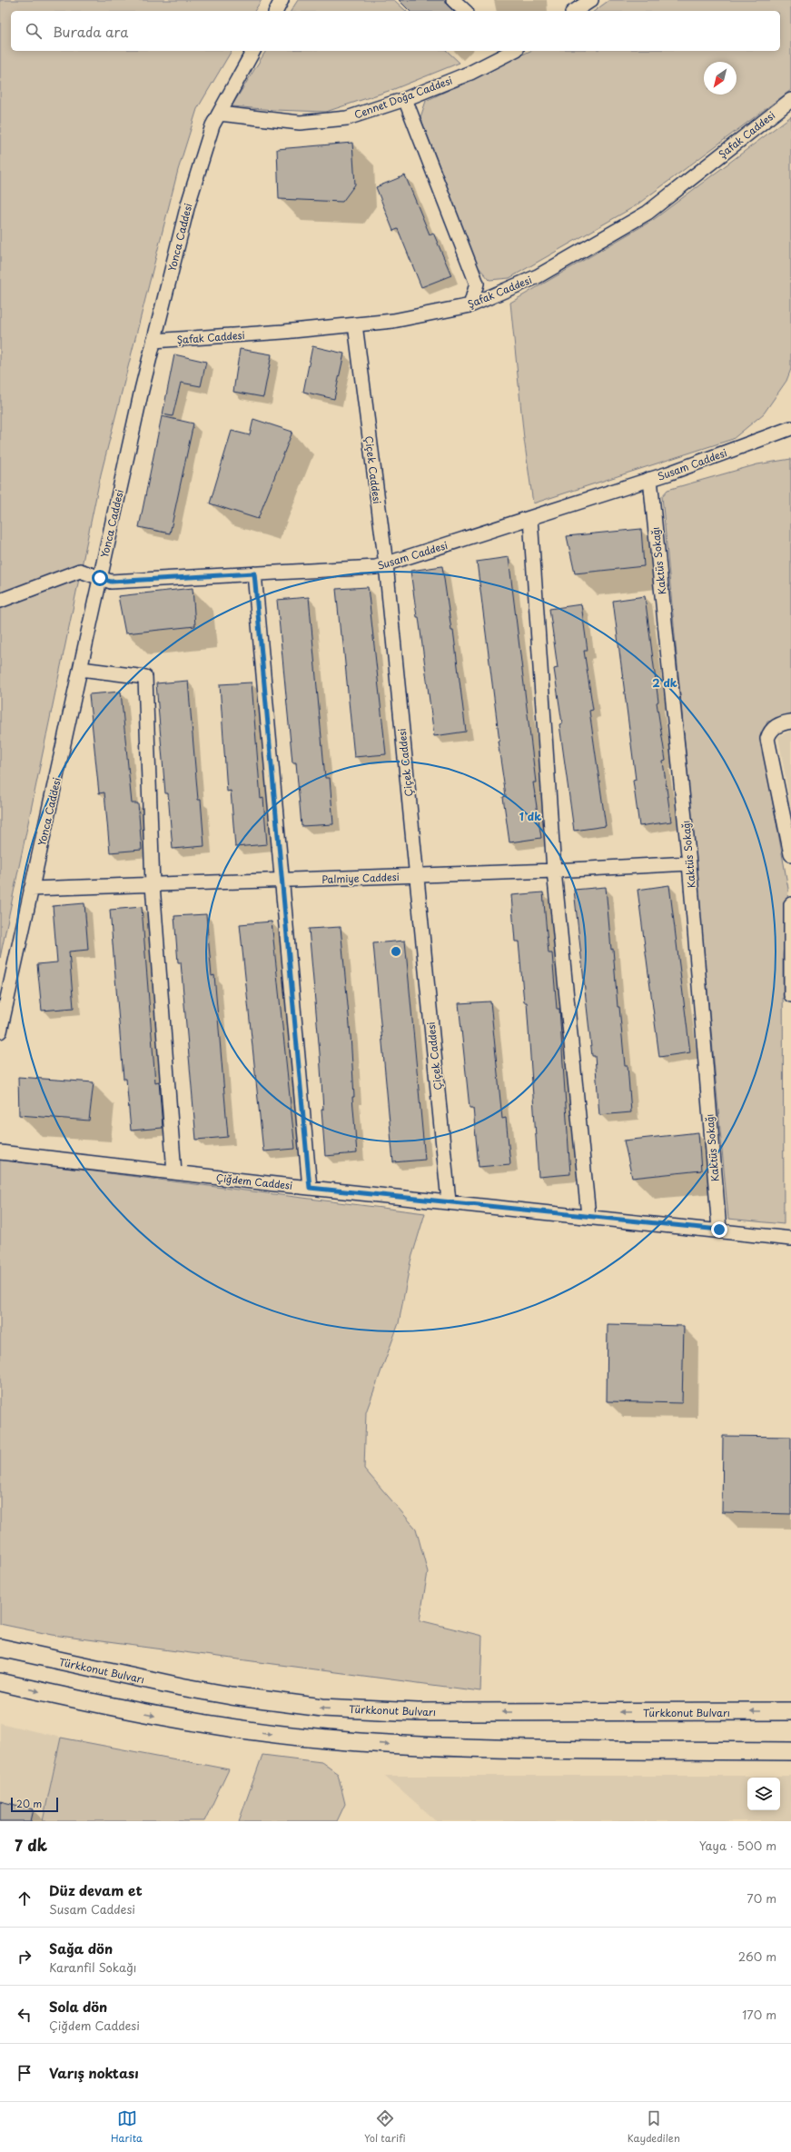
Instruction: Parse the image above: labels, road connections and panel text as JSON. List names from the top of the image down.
{
  "streets": {
    "street": [
      "Cennet Doğa Caddesi",
      "Şafak Caddesi",
      "Yonca Caddesi",
      "Susam Caddesi",
      "Çiçek Caddesi",
      "Kaktüs Sokağı",
      "Palmiye Caddesi",
      "Çiğdem Caddesi",
      "Türkkonut Bulvarı"
    ]
  },
  "crossings": [
    ["Cennet Doğa Caddesi", "Yonca Caddesi"],
    ["Şafak Caddesi", "Yonca Caddesi"],
    ["Şafak Caddesi", "Çiçek Caddesi"],
    ["Yonca Caddesi", "Susam Caddesi"],
    ["Yonca Caddesi", "Palmiye Caddesi"],
    ["Susam Caddesi", "Çiçek Caddesi"],
    ["Susam Caddesi", "Kaktüs Sokağı"],
    ["Çiçek Caddesi", "Palmiye Caddesi"],
    ["Çiçek Caddesi", "Çiğdem Caddesi"],
    ["Kaktüs Sokağı", "Palmiye Caddesi"],
    ["Kaktüs Sokağı", "Çiğdem Caddesi"]
  ],
  "scale_bar": "20 m",
  "north": "bottom left",
  "page": {
    "search": "Burada ara",
    "scale": "20 m",
    "heading": ["7 dk", "Yaya · 500 m"],
    "list": [
      ["Düz devam et", "Susam Caddesi", "70 m"],
      ["Sağa dön", "Karanfil Sokağı", "260 m"],
      ["Sola dön", "Çiğdem Caddesi", "170 m"],
      "Varış noktası"
    ],
    "nav": ["Harita", "Yol tarifi", "Kaydedilen"]
  },
  "rings": ["2 dk", "1 dk"]
}
